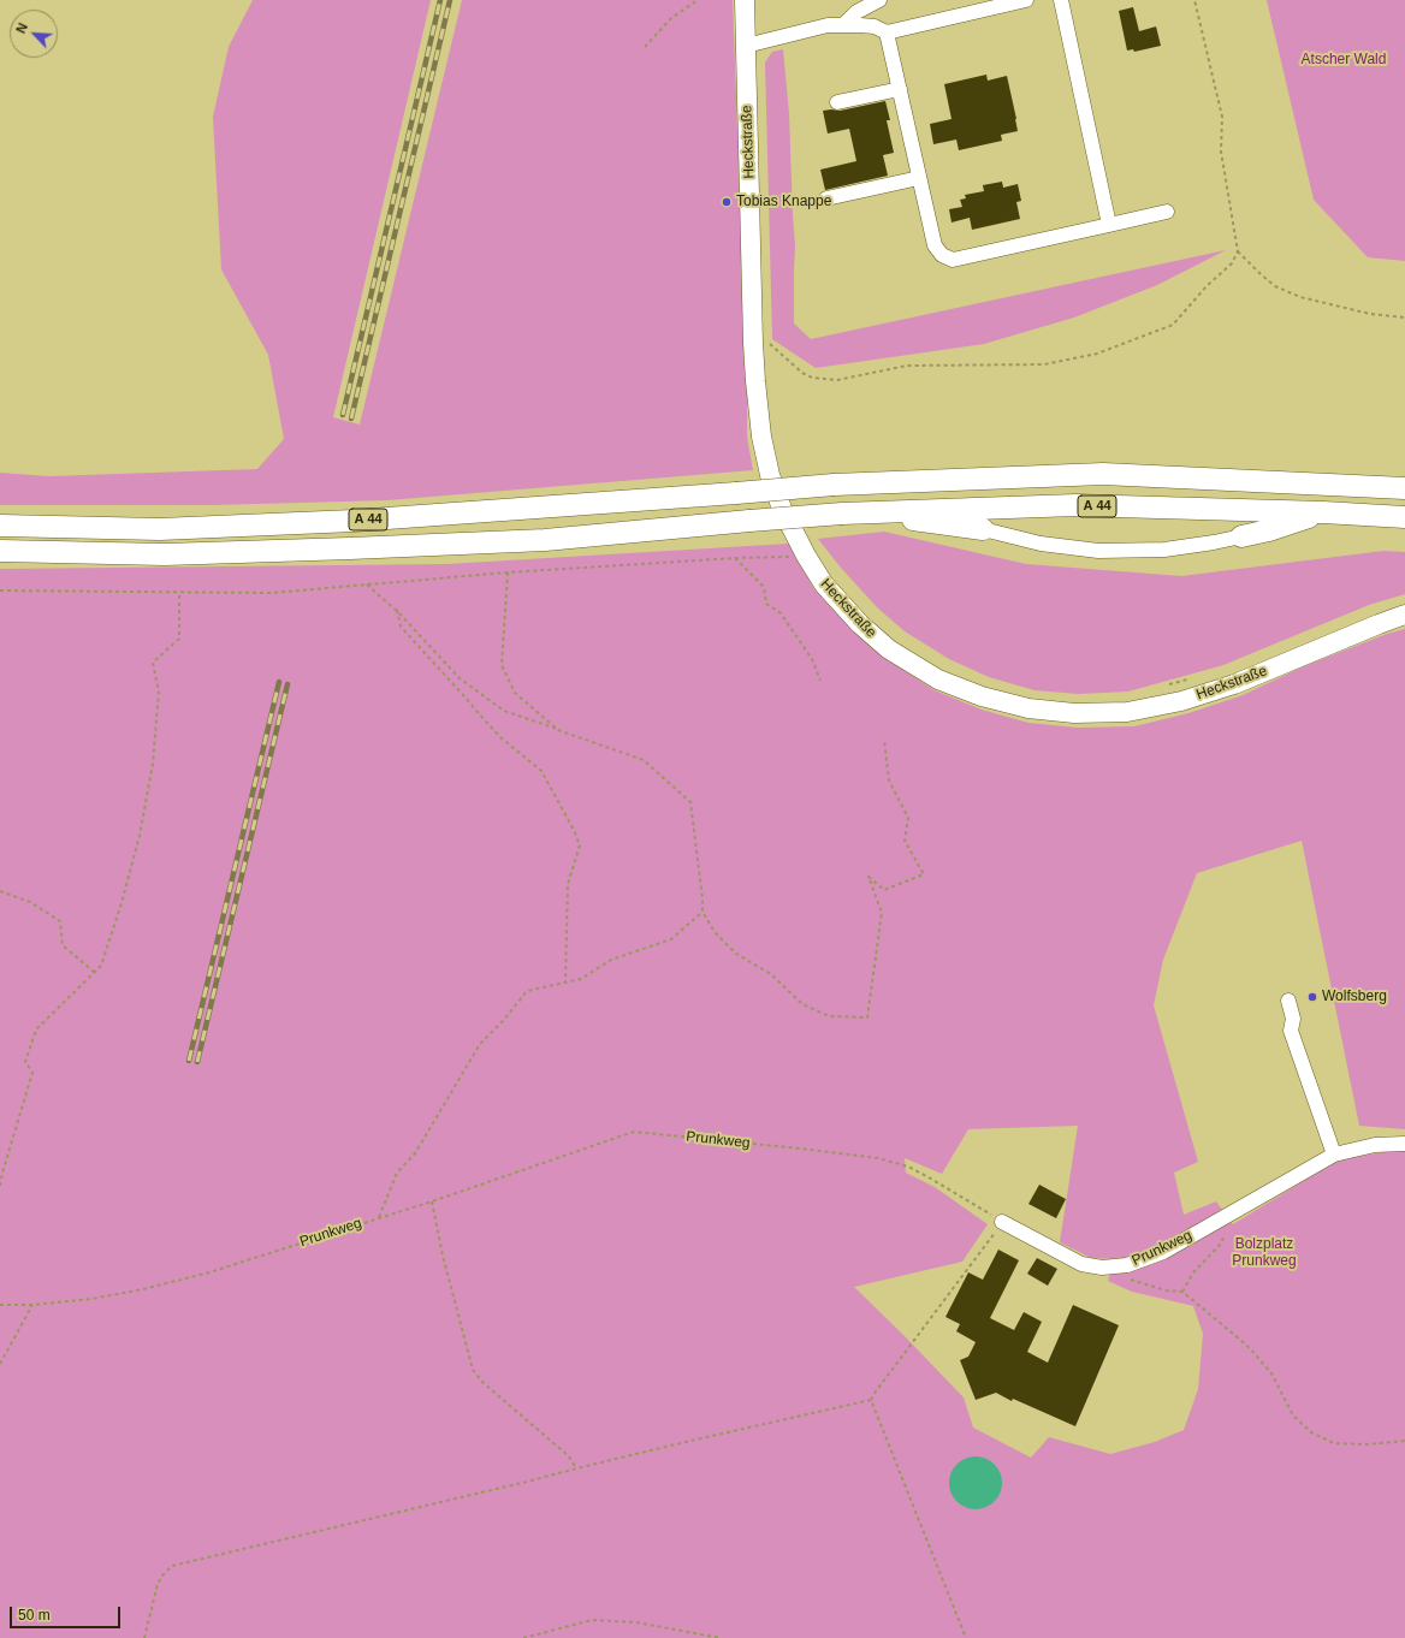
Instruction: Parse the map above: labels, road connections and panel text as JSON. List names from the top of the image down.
{
  "streets": {
    "highway": ["A 44"],
    "main road": ["Heckstraße"],
    "street": ["Prunkweg"]
  },
  "parks": ["Atscher Wald", "Bolzplatz Prunkweg"],
  "places": ["Tobias Knappe", "Wolfsberg"],
  "scale_bar": "50 m",
  "north": "top left"
}
